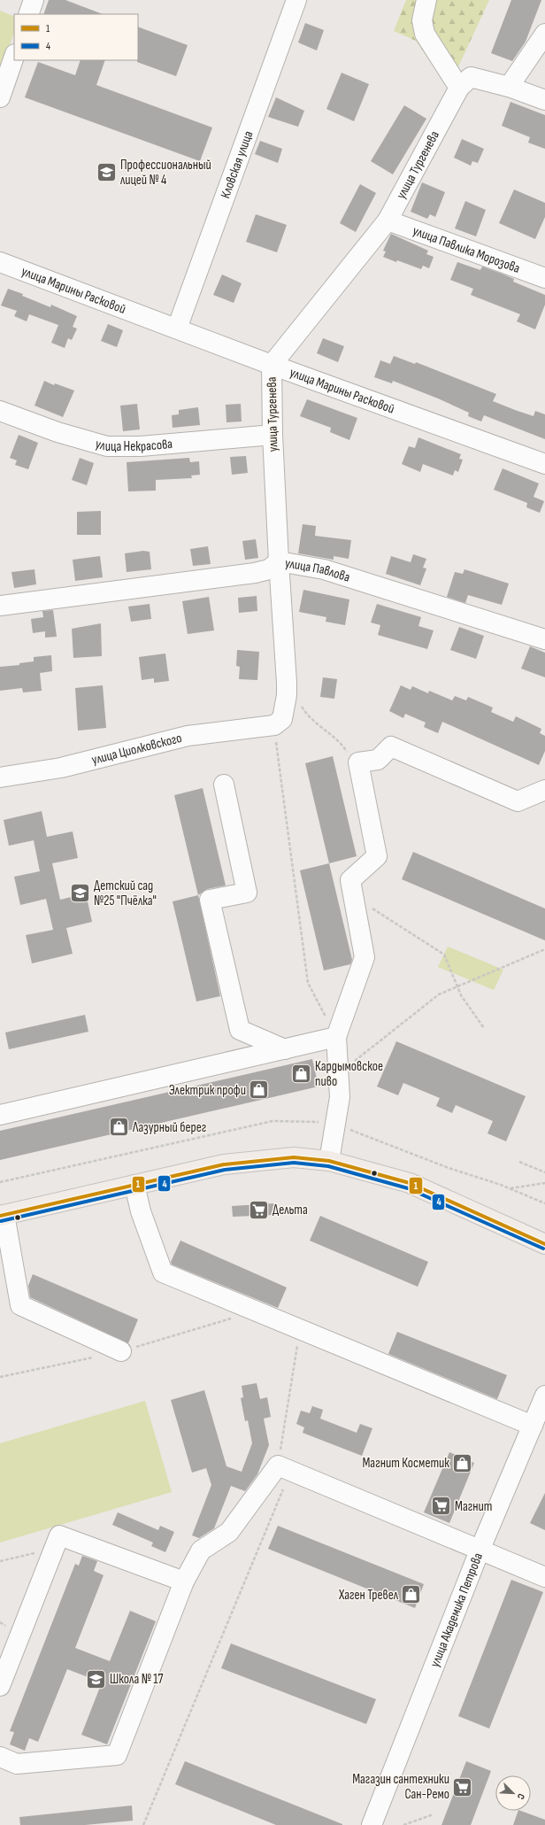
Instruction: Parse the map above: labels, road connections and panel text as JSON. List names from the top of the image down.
{
  "streets": {
    "street": [
      "Кловская улица",
      "улица Тургенева",
      "улица Павлика Морозова",
      "улица Марины Расковой",
      "улица Некрасова",
      "улица Павлова",
      "улица Циолковского",
      "улица Академика Петрова"
    ]
  },
  "crossings": [
    ["Кловская улица", "улица Марины Расковой"],
    ["улица Тургенева", "улица Павлика Морозова"],
    ["улица Тургенева", "улица Марины Расковой"],
    ["улица Тургенева", "улица Некрасова"],
    ["улица Тургенева", "улица Павлова"],
    ["улица Тургенева", "улица Циолковского"]
  ],
  "places": {
    "school or university": ["Профессиональный лицей № 4", "Детский сад №25 \"Пчёлка\"", "Школа № 17"],
    "shop": [
      "Кардымовское пиво",
      "Электрик профи",
      "Лазурный берег",
      "Магнит Косметик",
      "Хаген Тревел"
    ],
    "supermarket": ["Дельта", "Магнит", "Магазин сантехники Сан-Ремо"]
  },
  "lines": ["transit line 1", "transit line 4"],
  "legend": ["1", "4"],
  "north": "bottom right"
}
